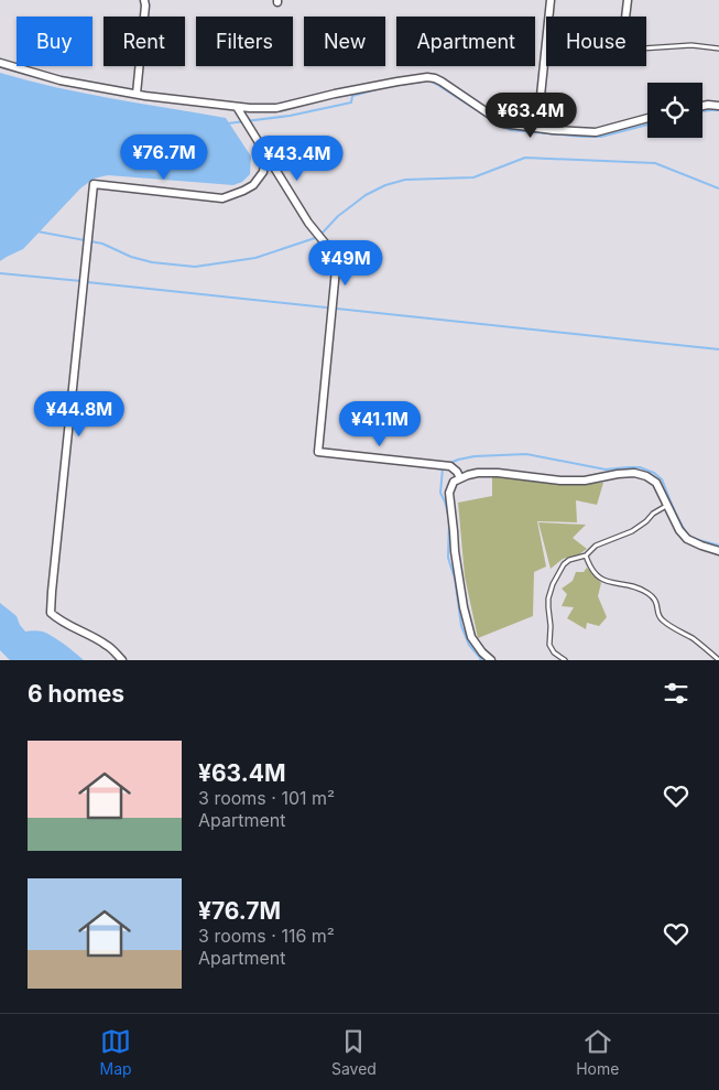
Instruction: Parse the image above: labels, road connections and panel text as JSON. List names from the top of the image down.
{
  "page": {
    "chip": [
      "Buy",
      "Rent",
      "Filters",
      "New",
      "Apartment",
      "House"
    ],
    "price": [
      "¥63.4M",
      "¥76.7M",
      "¥43.4M",
      "¥49M",
      "¥44.8M",
      "¥41.1M"
    ],
    "heading": "6 homes",
    "list": [
      {
        "name": "¥63.4M",
        "note": "3 rooms · 101 m² · Apartment"
      },
      {
        "name": "¥76.7M",
        "note": "3 rooms · 116 m² · Apartment"
      }
    ],
    "tabs": ["Map", "Saved", "Home"]
  }
}
